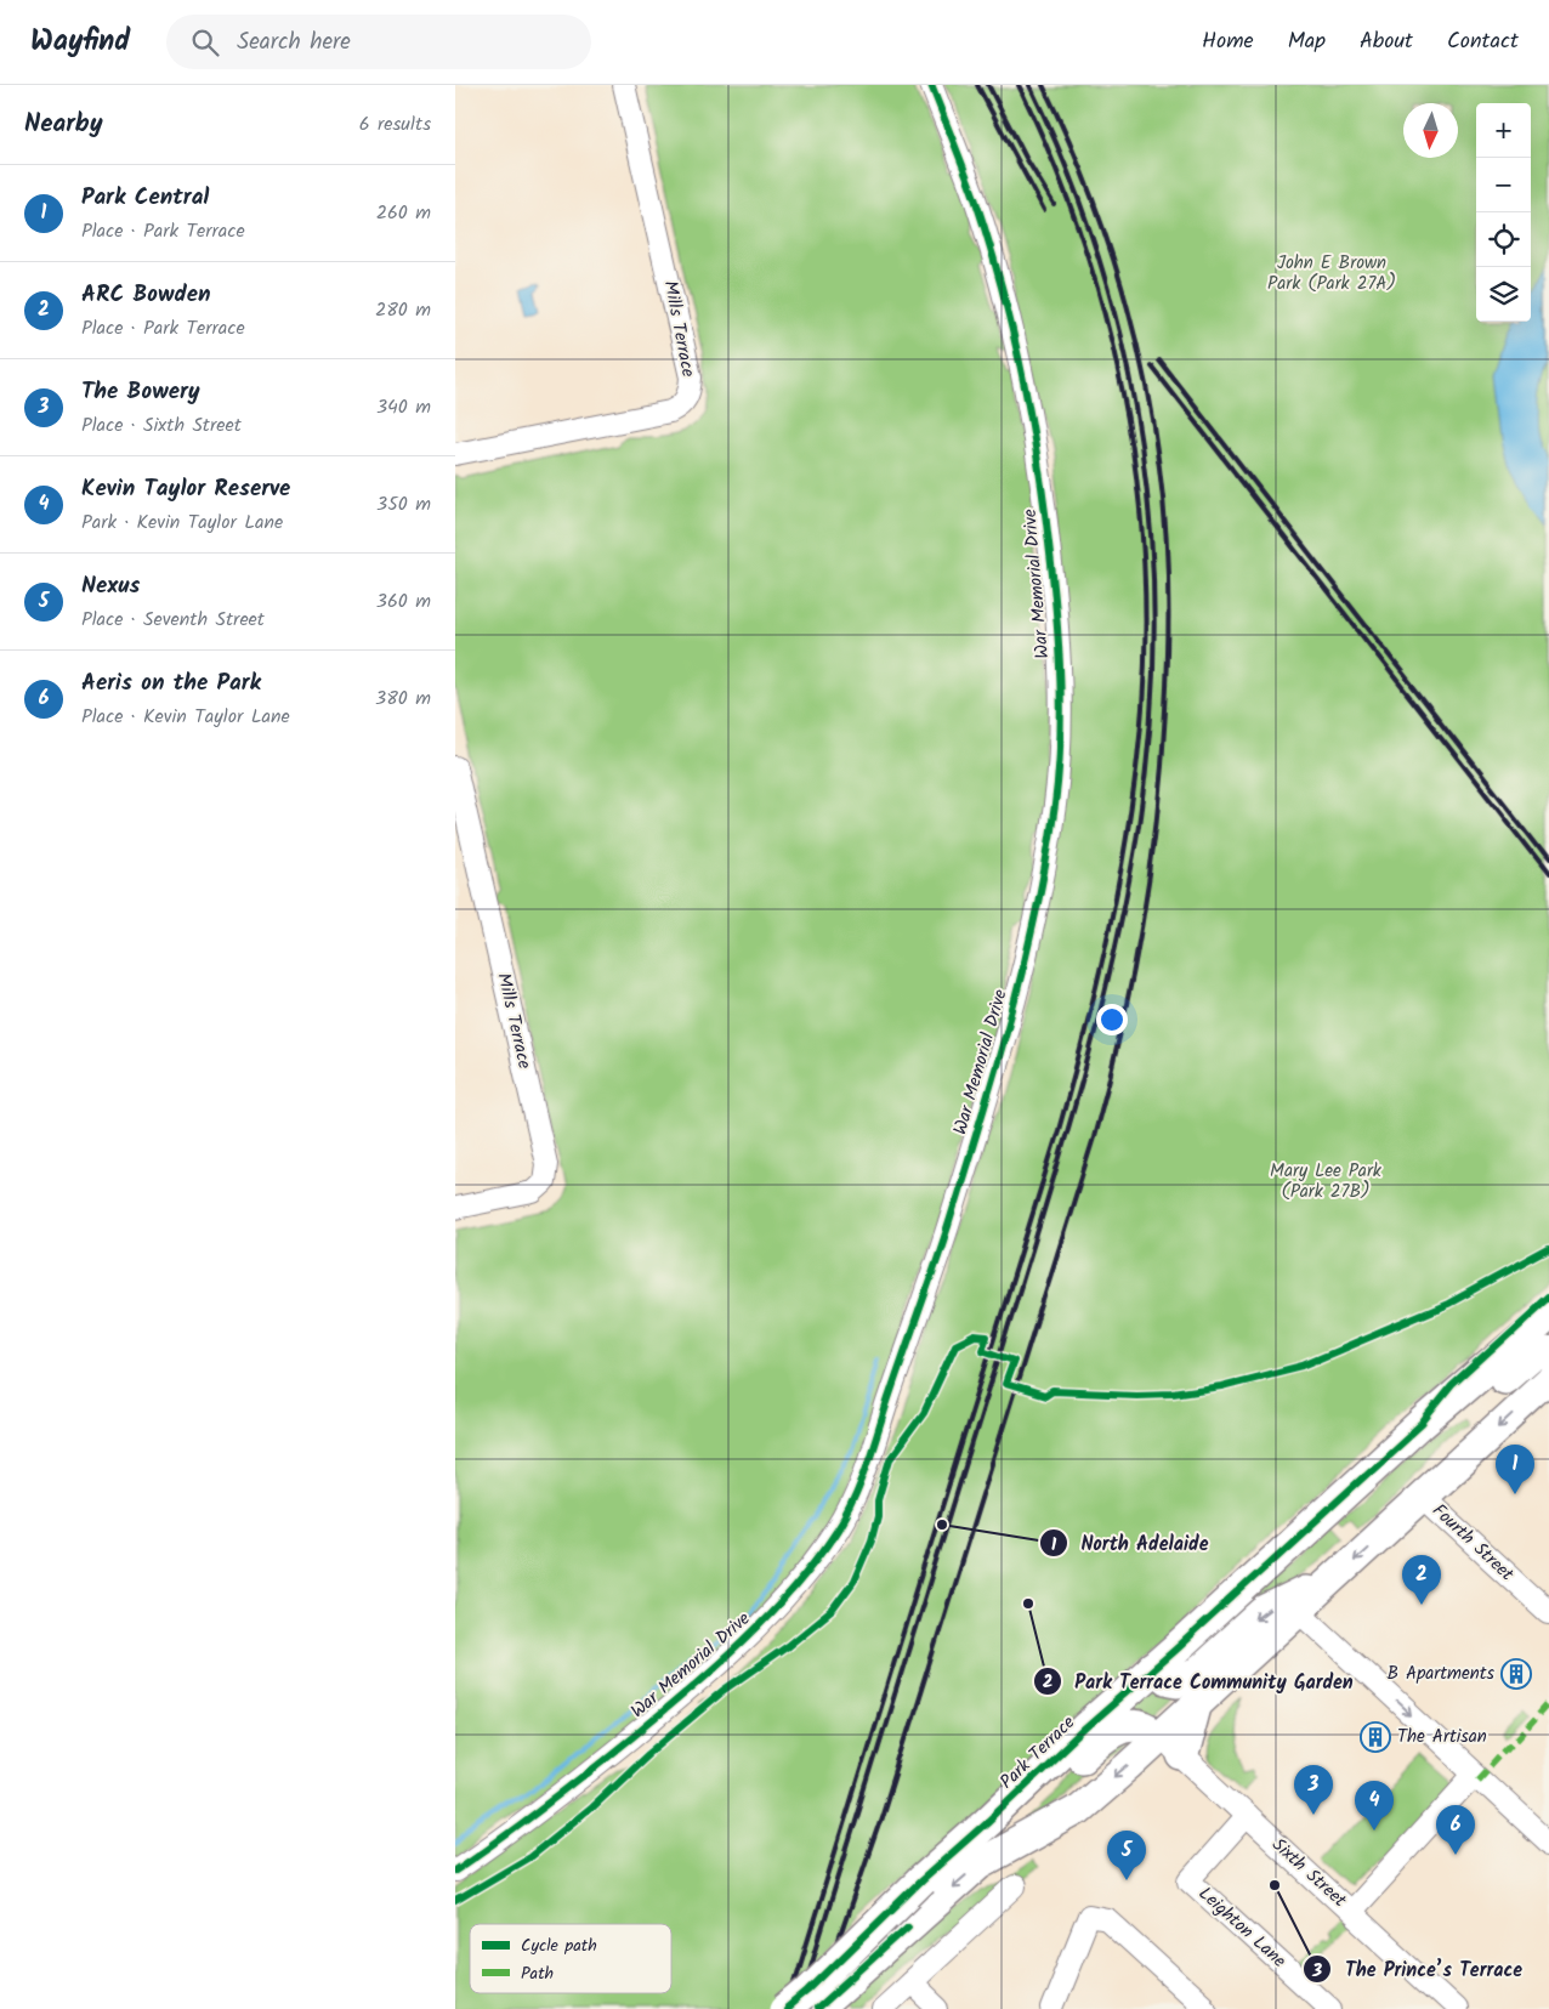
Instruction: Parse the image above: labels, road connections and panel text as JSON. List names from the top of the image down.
{
  "streets": {
    "highway": ["Park Terrace"],
    "street": [
      "Mills Terrace",
      "War Memorial Drive",
      "Fourth Street",
      "Sixth Street",
      "Leighton Lane"
    ]
  },
  "crossings": [
    ["Sixth Street", "Leighton Lane"]
  ],
  "parks": ["John E Brown Park (Park 27A)", "Mary Lee Park (Park 27B)"],
  "places": {
    "other": ["North Adelaide", "Park Terrace Community Garden", "The Prince’s Terrace"],
    "building": ["B Apartments", "The Artisan"]
  },
  "legend": ["Cycle path", "Path"],
  "north": "bottom",
  "page": {
    "header": "Wayfind",
    "search": "Search here",
    "nav": [
      "Home",
      "Map",
      "About",
      "Contact"
    ],
    "heading": ["Nearby", "6 results"],
    "map_buttons": ["+", "−"],
    "list": [
      {
        "mark": "1",
        "name": "Park Central",
        "note": "Place · Park Terrace",
        "value": "260 m"
      },
      {
        "mark": "2",
        "name": "ARC Bowden",
        "note": "Place · Park Terrace",
        "value": "280 m"
      },
      {
        "mark": "3",
        "name": "The Bowery",
        "note": "Place · Sixth Street",
        "value": "340 m"
      },
      {
        "mark": "4",
        "name": "Kevin Taylor Reserve",
        "note": "Park · Kevin Taylor Lane",
        "value": "350 m"
      },
      {
        "mark": "5",
        "name": "Nexus",
        "note": "Place · Seventh Street",
        "value": "360 m"
      },
      {
        "mark": "6",
        "name": "Aeris on the Park",
        "note": "Place · Kevin Taylor Lane",
        "value": "380 m"
      }
    ],
    "pins": [
      "1",
      "2",
      "3",
      "4",
      "6",
      "5"
    ]
  }
}
